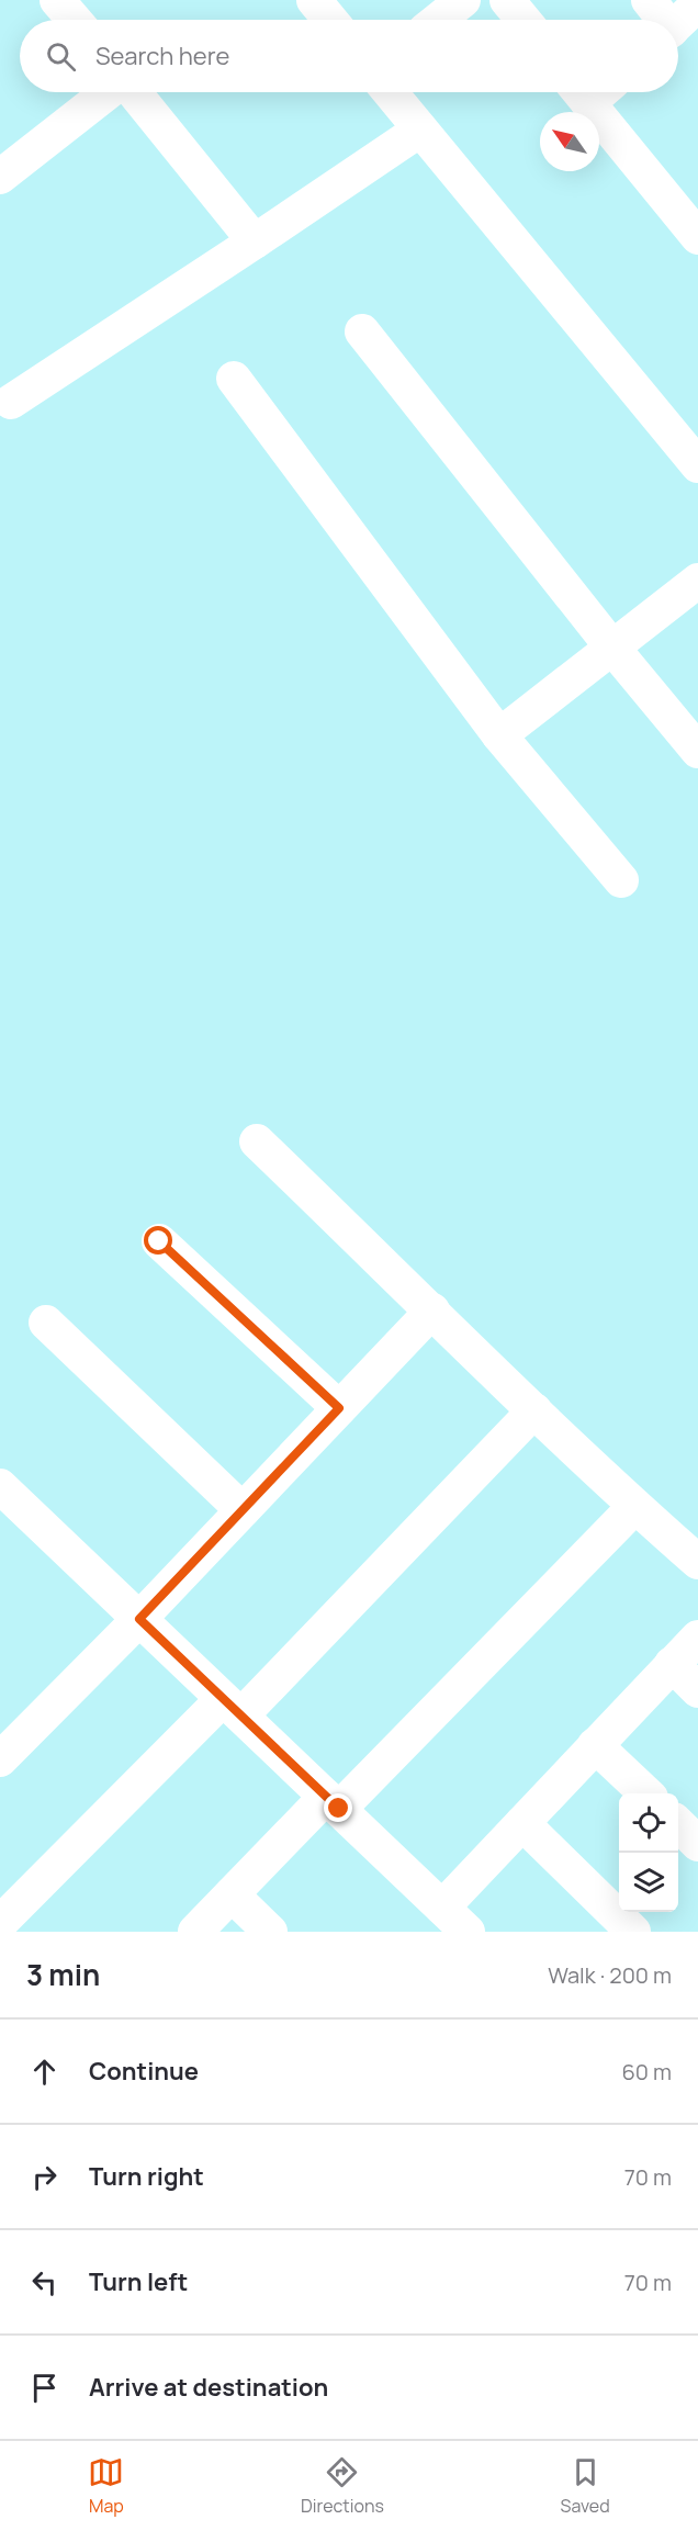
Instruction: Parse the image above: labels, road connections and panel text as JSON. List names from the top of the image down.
{
  "north": "top left",
  "page": {
    "search": "Search here",
    "heading": ["3 min", "Walk · 200 m"],
    "list": [
      ["Continue", "60 m"],
      ["Turn right", "70 m"],
      ["Turn left", "70 m"],
      "Arrive at destination"
    ],
    "nav": ["Map", "Directions", "Saved"]
  }
}
